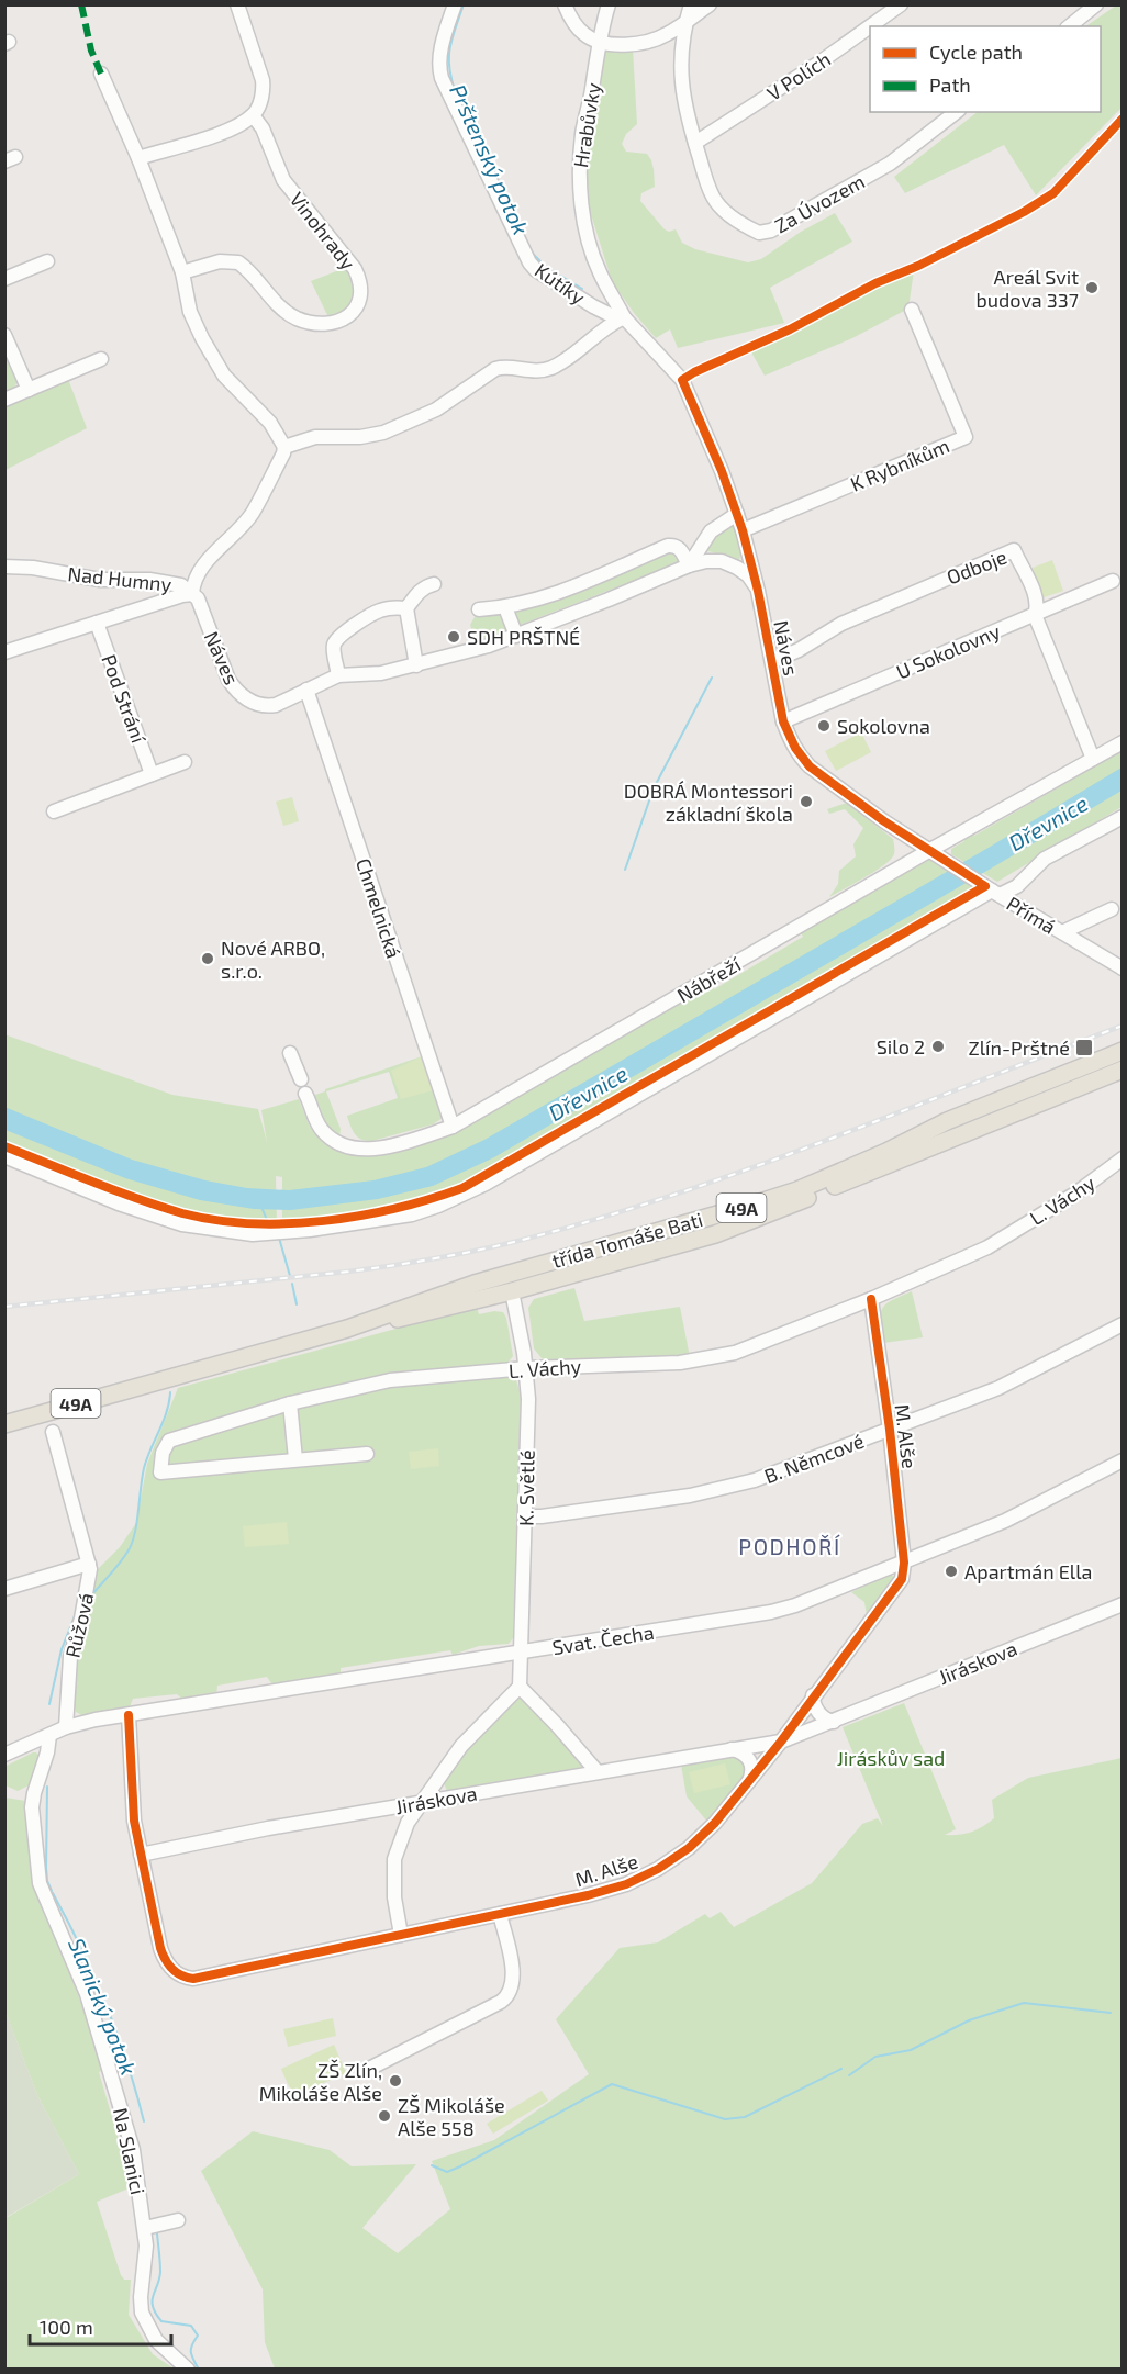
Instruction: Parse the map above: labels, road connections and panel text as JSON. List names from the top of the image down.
{
  "streets": {
    "main road": ["49A", "třída Tomáše Bati"],
    "street": [
      "V Polích",
      "Hrabůvky",
      "Za Úvozem",
      "Vinohrady",
      "Kútíky",
      "K Rybníkům",
      "Odboje",
      "Nad Humny",
      "Náves",
      "U Sokolovny",
      "Pod Strání",
      "Chmelnická",
      "Přímá",
      "Nábřeží",
      "L. Váchy",
      "M. Alše",
      "B. Němcové",
      "K. Světlé",
      "Růžová",
      "Svat. Čecha",
      "Jiráskova",
      "Na Slanici"
    ]
  },
  "crossings": [
    ["V Polích", "Za Úvozem"],
    ["Hrabůvky", "Kútíky"],
    ["Kútíky", "Náves"],
    ["K Rybníkům", "Náves"],
    ["Odboje", "Náves"],
    ["Odboje", "U Sokolovny"],
    ["Odboje", "Nábřeží"],
    ["Nad Humny", "Náves"],
    ["Náves", "U Sokolovny"],
    ["Náves", "Chmelnická"],
    ["Náves", "Přímá"],
    ["Náves", "Nábřeží"],
    ["Chmelnická", "Nábřeží"],
    ["L. Váchy", "M. Alše"],
    ["L. Váchy", "K. Světlé"],
    ["třída Tomáše Bati", "K. Světlé"],
    ["M. Alše", "B. Němcové"],
    ["M. Alše", "Svat. Čecha"],
    ["M. Alše", "Jiráskova"],
    ["B. Němcové", "K. Světlé"],
    ["K. Světlé", "Svat. Čecha"],
    ["Růžová", "Svat. Čecha"],
    ["Růžová", "Na Slanici"],
    ["Svat. Čecha", "Na Slanici"]
  ],
  "districts": ["PODHOŘÍ"],
  "water": ["Prštenský potok", "Dřevnice", "Slanický potok"],
  "parks": ["Jiráskův sad"],
  "places": {
    "other": [
      "Areál Svit budova 337",
      "SDH PRŠTNÉ",
      "Sokolovna",
      "DOBRÁ Montessori základní škola",
      "Nové ARBO, s.r.o.",
      "Silo 2",
      "Apartmán Ella",
      "ZŠ Zlín, Mikoláše Alše",
      "ZŠ Mikoláše Alše 558"
    ],
    "transit": ["Zlín-Prštné"]
  },
  "legend": ["Cycle path", "Path"],
  "scale_bar": "100 m"
}
